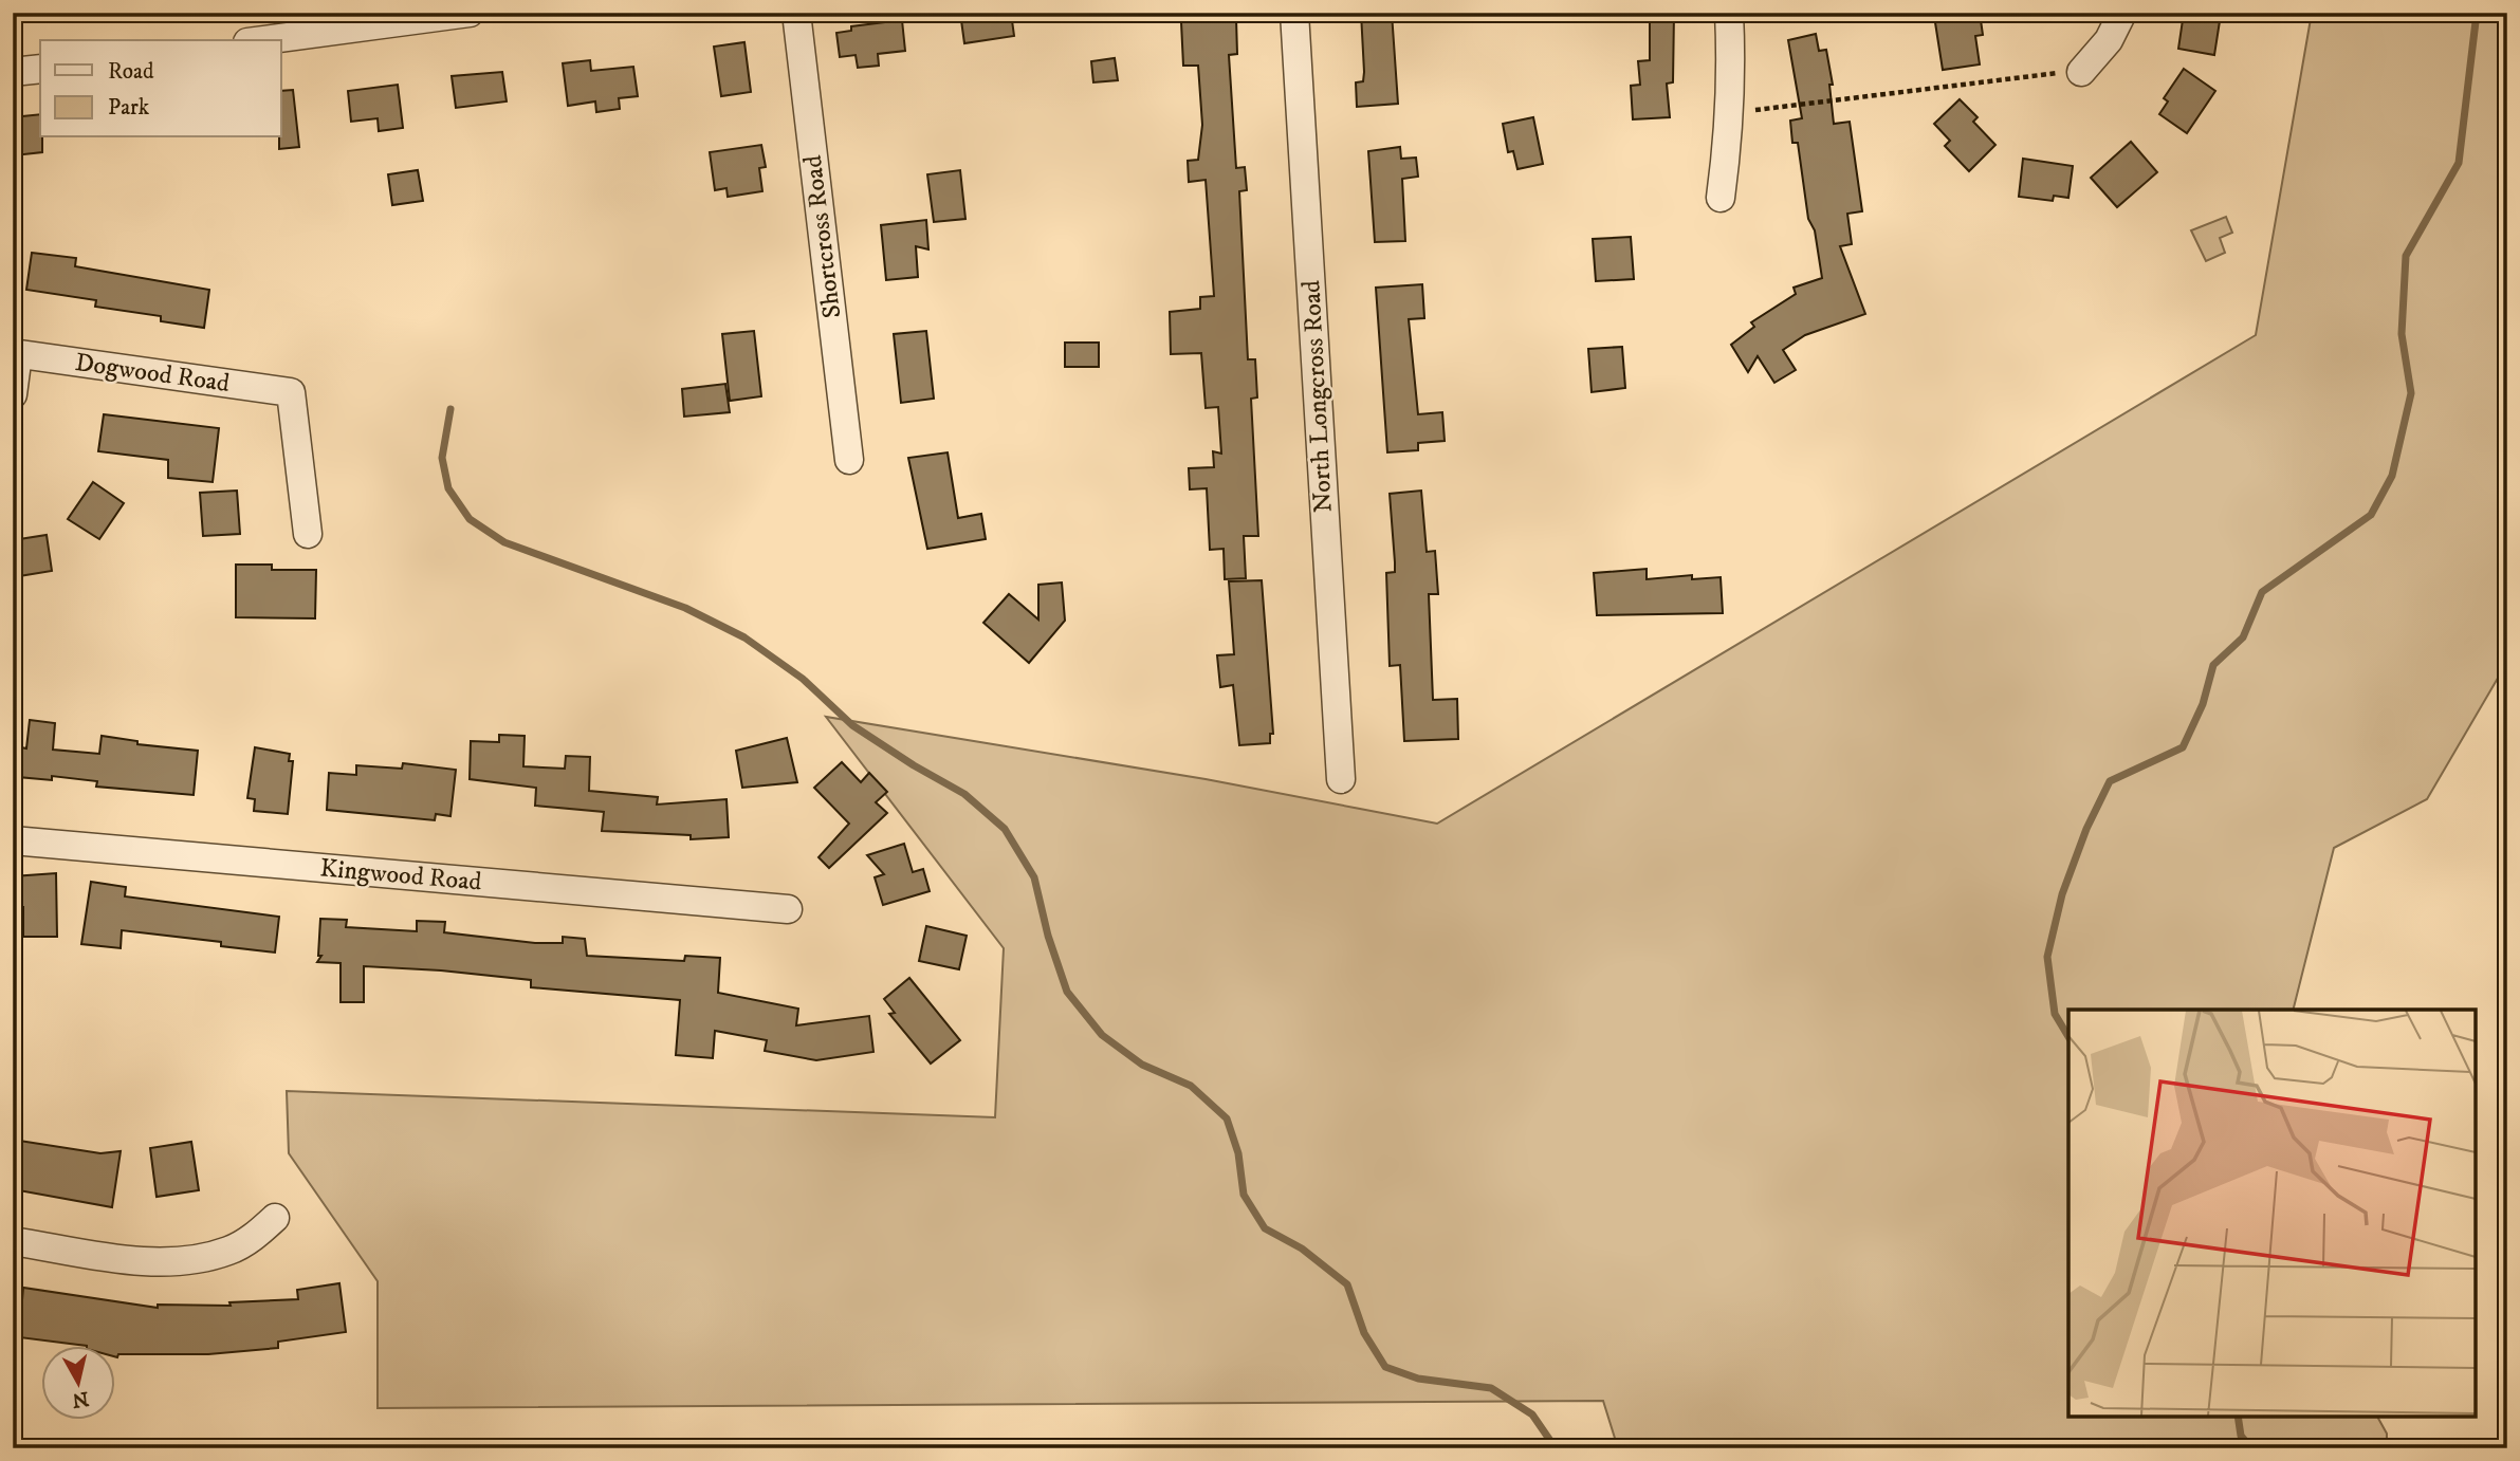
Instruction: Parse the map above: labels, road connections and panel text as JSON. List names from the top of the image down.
{
  "streets": {
    "street": [
      "Shortcross Road",
      "Dogwood Road",
      "North Longcross Road",
      "Kingwood Road"
    ]
  },
  "legend": ["Road", "Park"],
  "north": "bottom"
}
